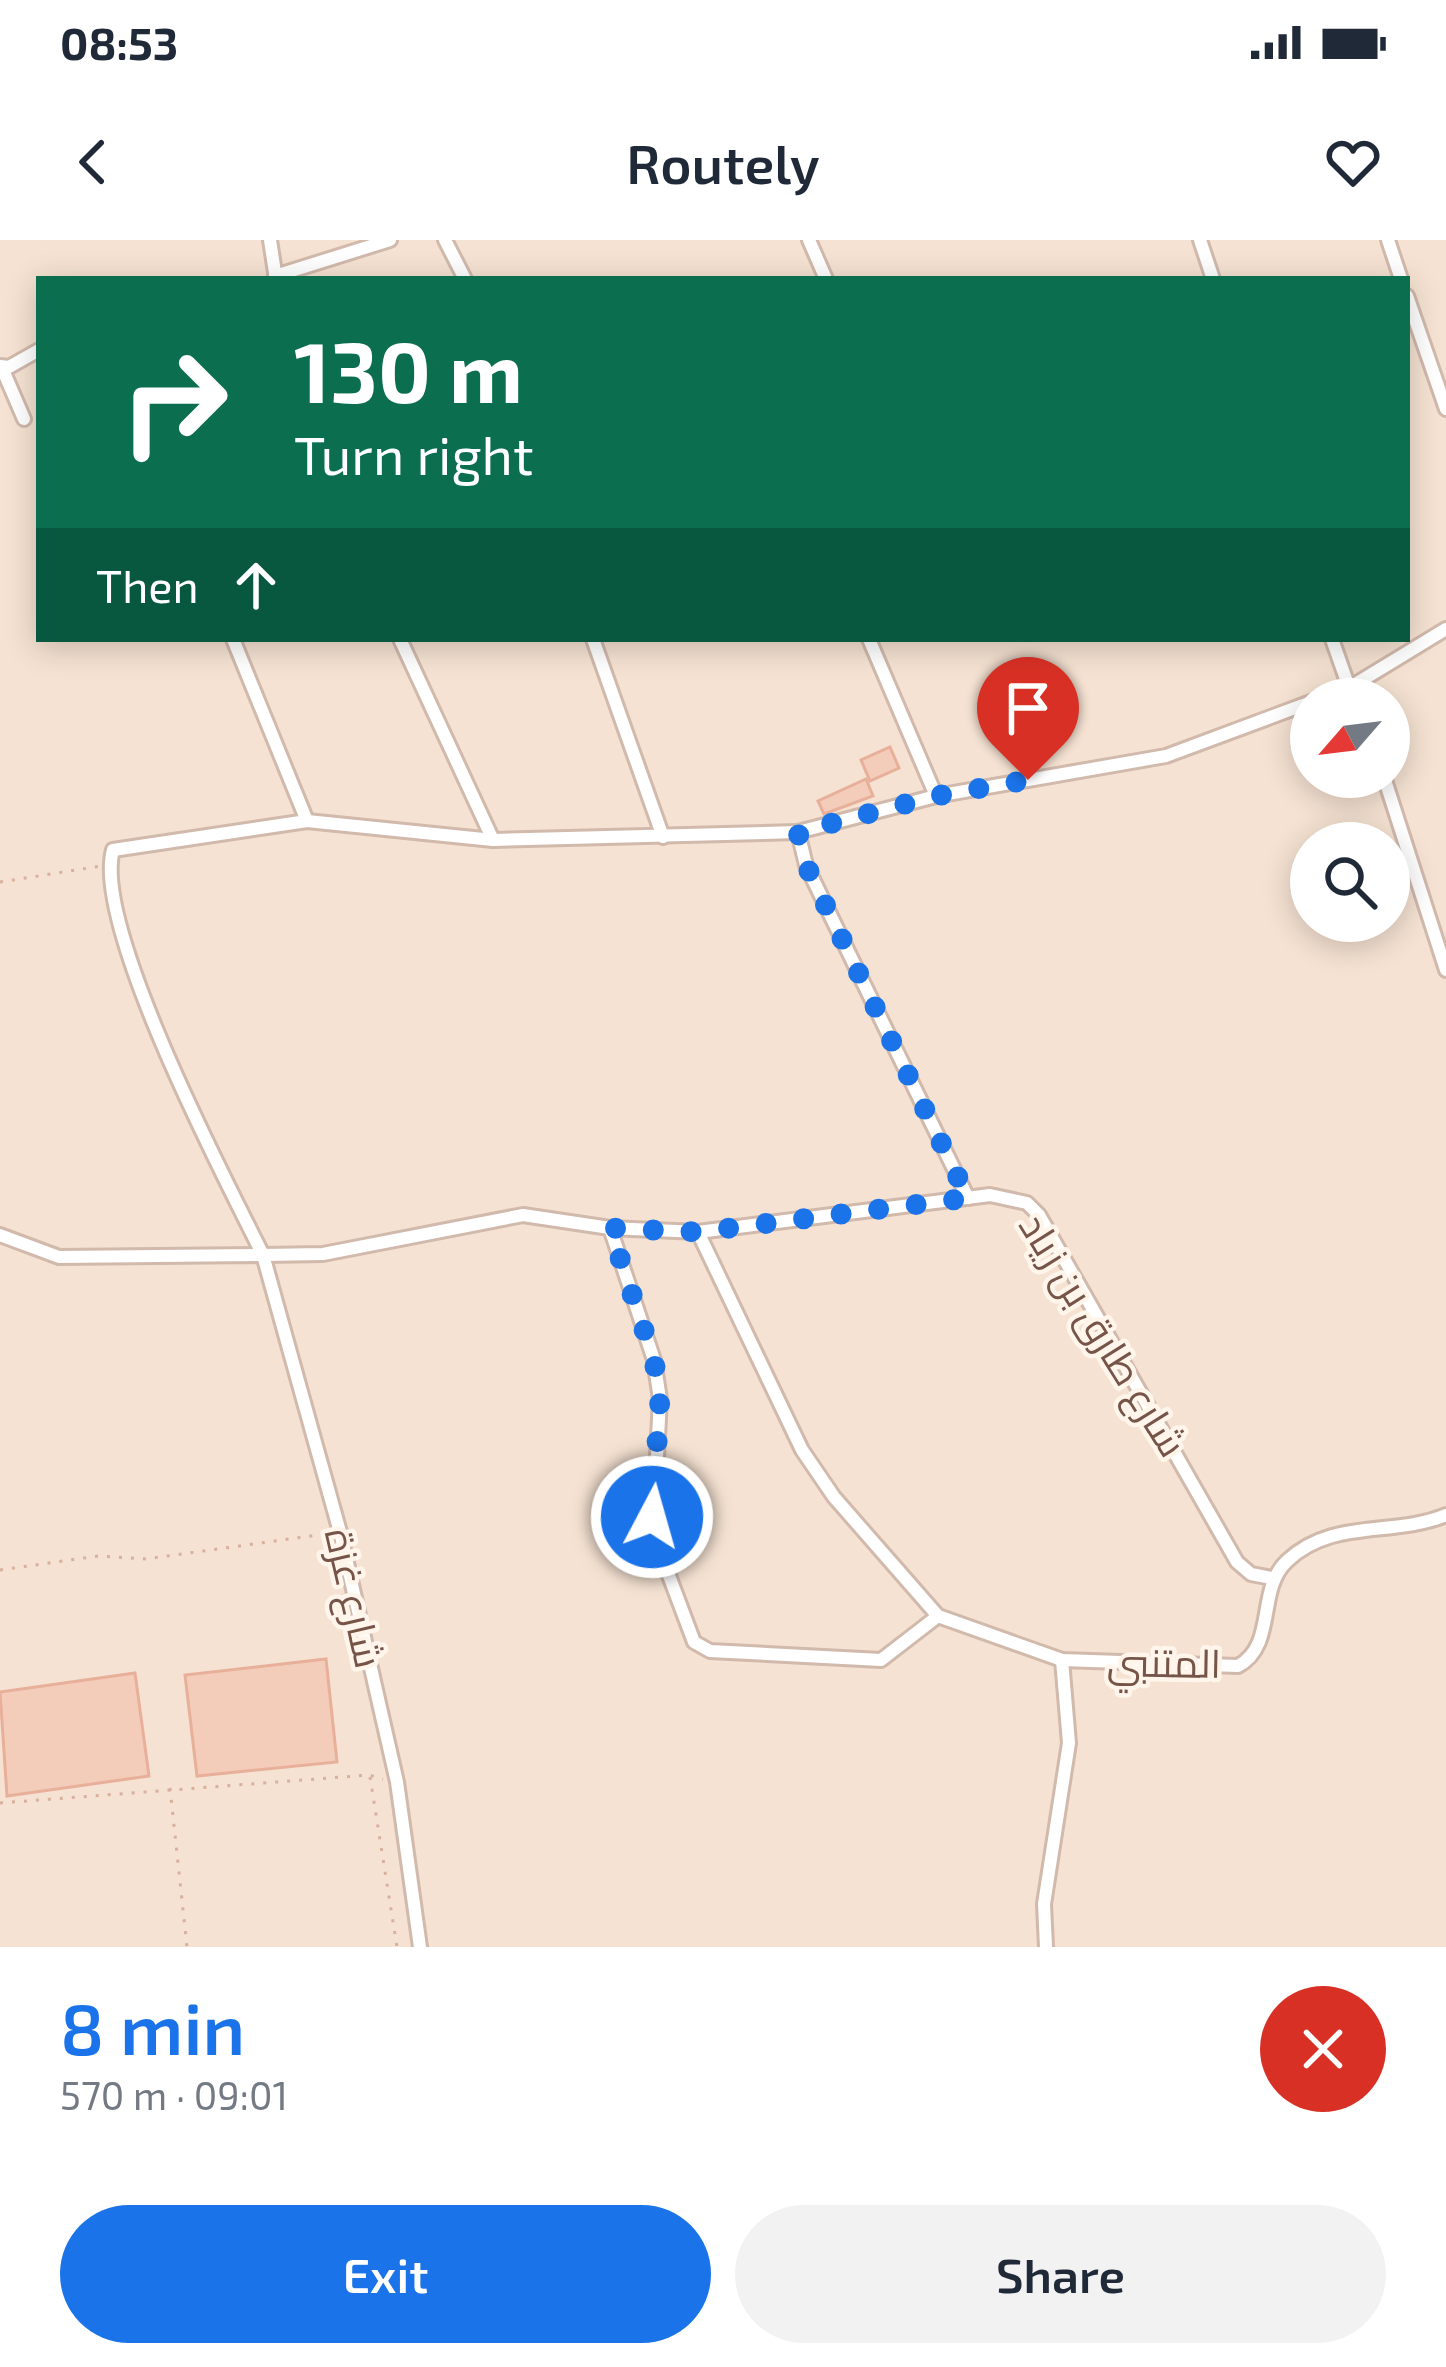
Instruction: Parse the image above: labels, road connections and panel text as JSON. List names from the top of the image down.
{
  "streets": {
    "street": ["شارع طارق بن زياد", "شارع غزة", "المتنبي"]
  },
  "crossings": [
    ["شارع طارق بن زياد", "شارع غزة"],
    ["شارع طارق بن زياد", "المتنبي"]
  ],
  "north": "bottom left",
  "page": {
    "status": "08:53",
    "header": "Routely",
    "turn": ["130 m", "Turn right"],
    "then": "Then",
    "heading": ["8 min", "570 m · 09:01"],
    "buttons": ["Exit", "Share"]
  }
}
